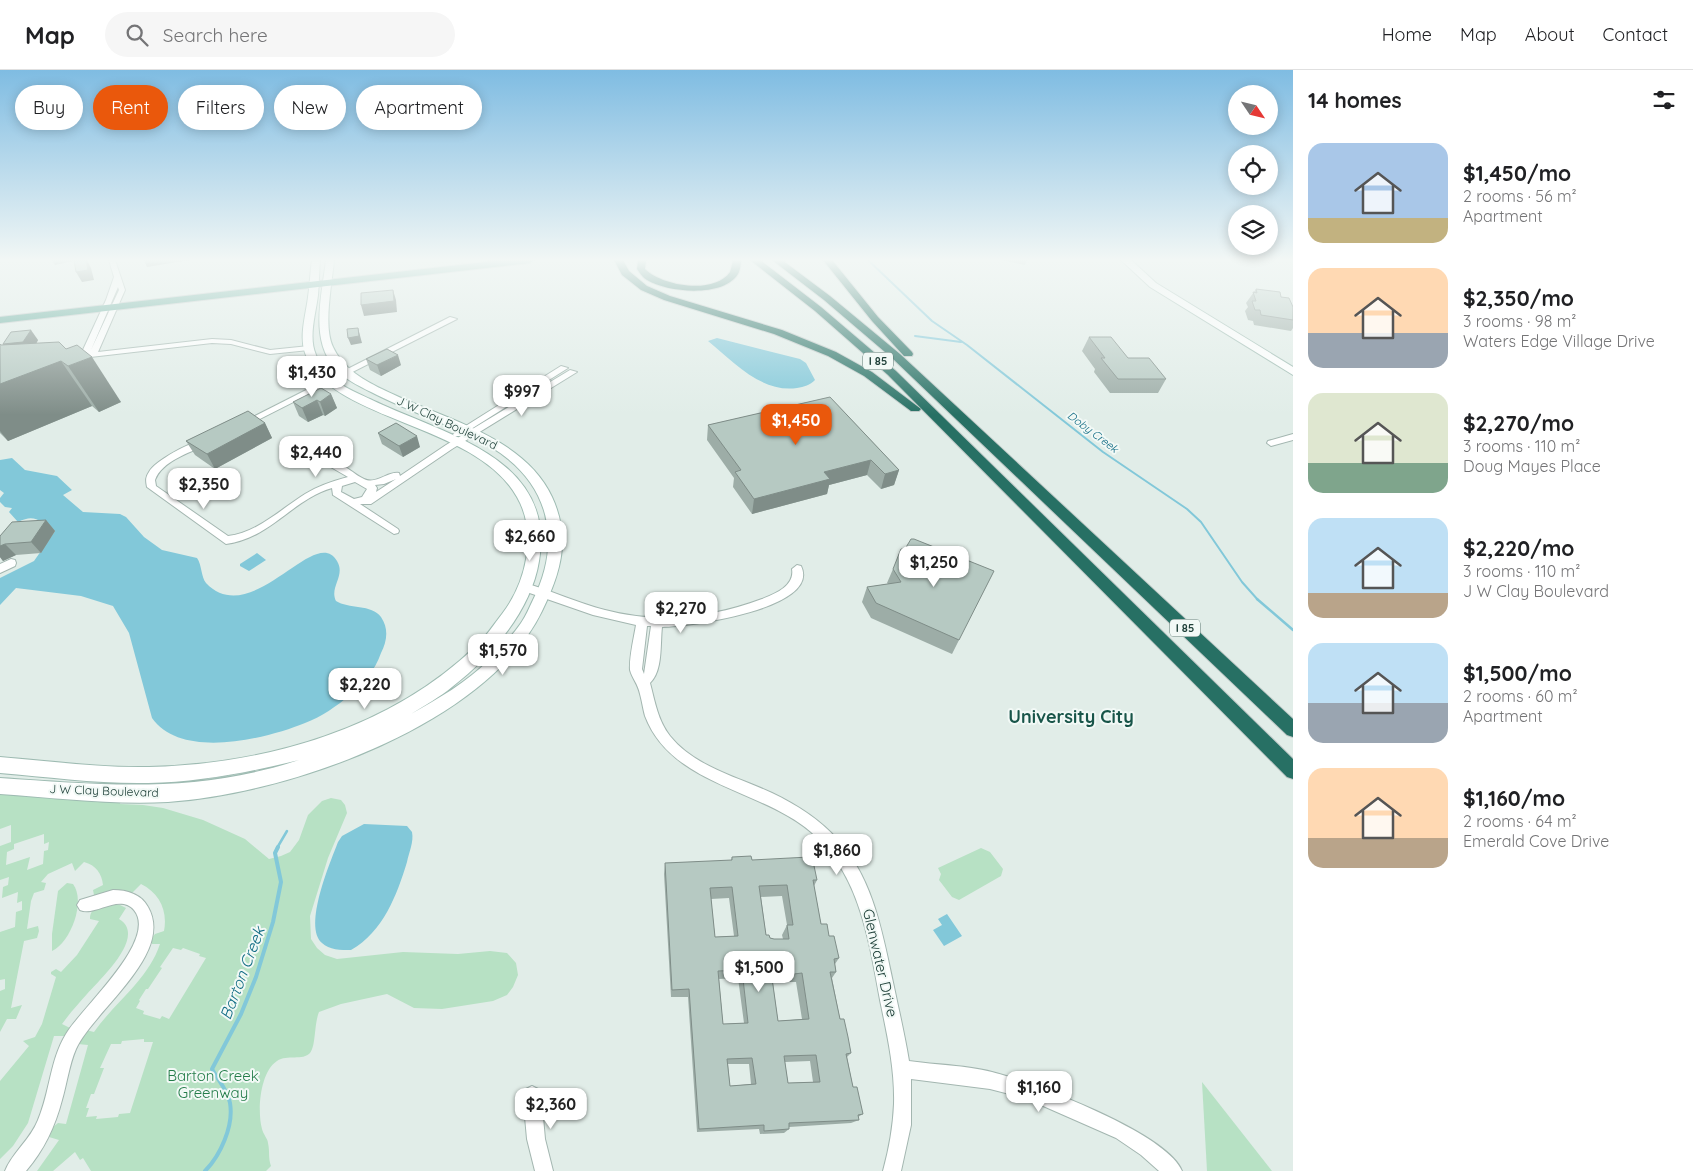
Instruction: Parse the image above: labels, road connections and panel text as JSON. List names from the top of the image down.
{
  "streets": {
    "highway": ["I 85"],
    "street": ["J W Clay Boulevard", "Glenwater Drive"]
  },
  "districts": ["University City"],
  "water": ["Doby Creek", "Barton Creek"],
  "parks": ["Barton Creek Greenway"],
  "north": "bottom right",
  "page": {
    "header": "Map",
    "search": "Search here",
    "nav": [
      "Home",
      "Map",
      "About",
      "Contact"
    ],
    "heading": "14 homes",
    "chip": [
      "Buy",
      "Rent",
      "Filters",
      "New",
      "Apartment"
    ],
    "list": [
      {
        "name": "$1,450/mo",
        "note": "2 rooms · 56 m² · Apartment"
      },
      {
        "name": "$2,350/mo",
        "note": "3 rooms · 98 m² · Waters Edge Village Drive"
      },
      {
        "name": "$2,270/mo",
        "note": "3 rooms · 110 m² · Doug Mayes Place"
      },
      {
        "name": "$2,220/mo",
        "note": "3 rooms · 110 m² · J W Clay Boulevard"
      },
      {
        "name": "$1,500/mo",
        "note": "2 rooms · 60 m² · Apartment"
      },
      {
        "name": "$1,160/mo",
        "note": "2 rooms · 64 m² · Emerald Cove Drive"
      }
    ],
    "price": [
      "$1,430",
      "$997",
      "$1,450",
      "$2,440",
      "$2,350",
      "$2,660",
      "$1,250",
      "$2,270",
      "$1,570",
      "$2,220",
      "$1,860",
      "$1,500",
      "$1,160",
      "$2,360"
    ]
  }
}
